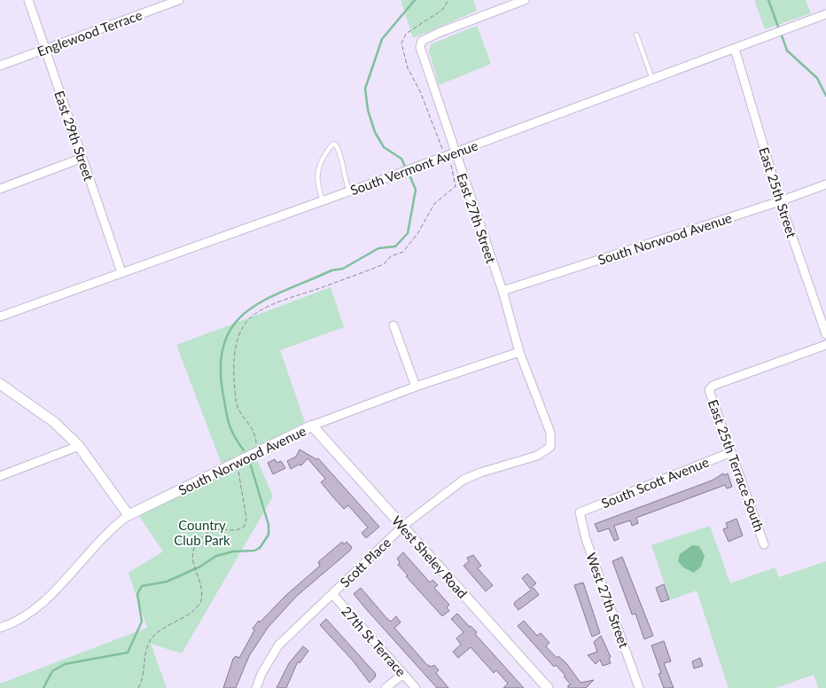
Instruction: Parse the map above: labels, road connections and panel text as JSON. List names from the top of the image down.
{
  "streets": {
    "street": [
      "Englewood Terrace",
      "East 29th Street",
      "South Vermont Avenue",
      "East 25th Street",
      "East 27th Street",
      "South Norwood Avenue",
      "East 25th Terrace South",
      "South Scott Avenue",
      "West Sheley Road",
      "Scott Place",
      "West 27th Street",
      "27th St Terrace"
    ]
  },
  "crossings": [
    ["Englewood Terrace", "East 29th Street"],
    ["East 29th Street", "South Vermont Avenue"],
    ["South Vermont Avenue", "East 25th Street"],
    ["South Vermont Avenue", "East 27th Street"],
    ["East 25th Street", "South Norwood Avenue"],
    ["East 27th Street", "South Norwood Avenue"],
    ["East 27th Street", "Scott Place"],
    ["South Norwood Avenue", "West Sheley Road"],
    ["East 25th Terrace South", "South Scott Avenue"],
    ["South Scott Avenue", "West 27th Street"],
    ["West Sheley Road", "Scott Place"],
    ["Scott Place", "27th St Terrace"]
  ],
  "parks": ["Country Club Park"]
}
